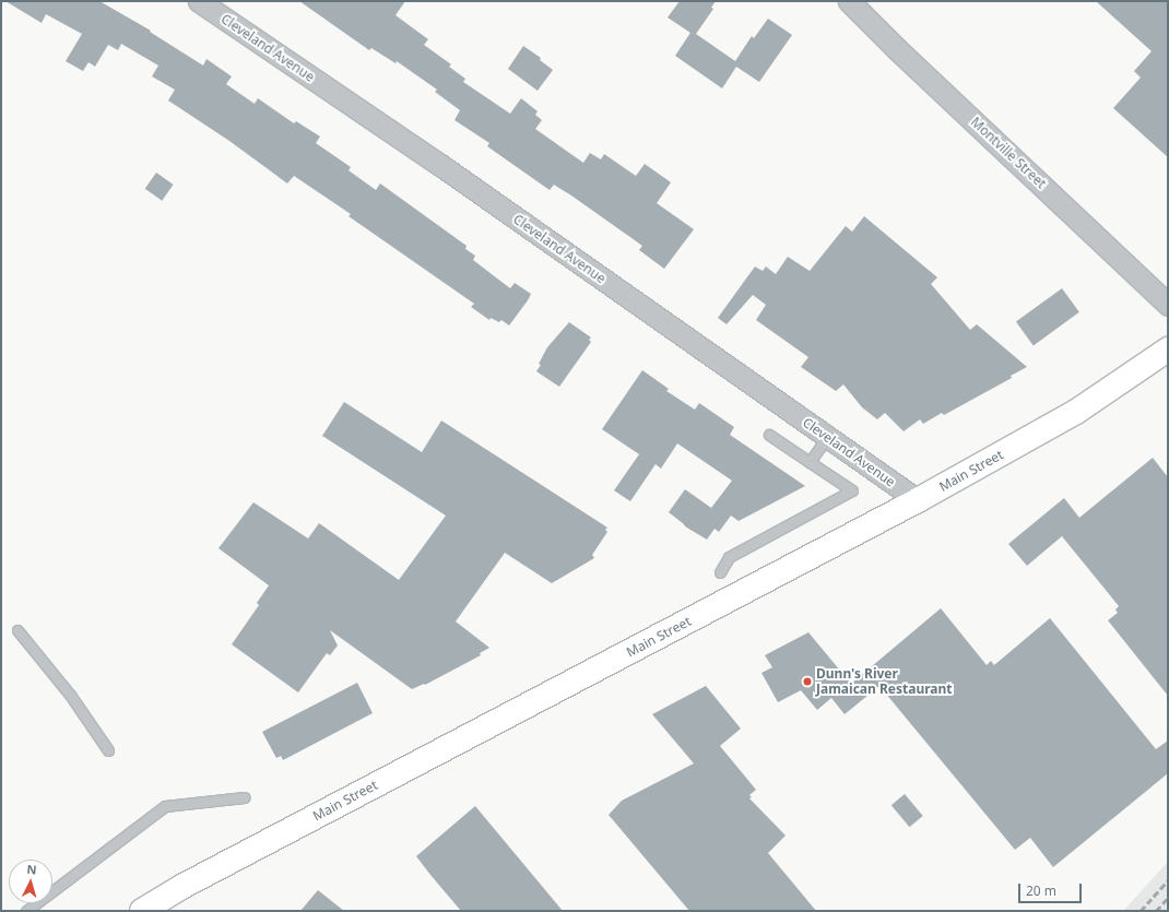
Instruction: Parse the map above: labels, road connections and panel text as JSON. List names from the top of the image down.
{
  "streets": {
    "main road": ["Main Street"],
    "street": ["Cleveland Avenue", "Montville Street"]
  },
  "crossings": [
    ["Cleveland Avenue", "Main Street"]
  ],
  "places": ["Dunn's River Jamaican Restaurant"],
  "scale_bar": "20 m",
  "north": "top"
}
